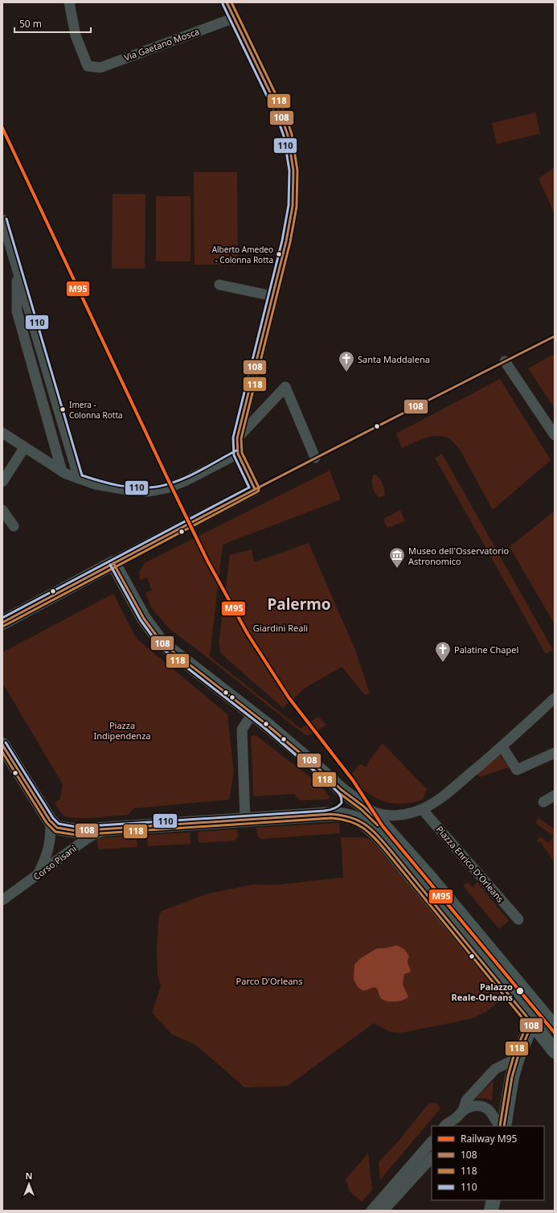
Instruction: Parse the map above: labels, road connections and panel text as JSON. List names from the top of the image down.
{
  "streets": {
    "street": ["Via Gaetano Mosca", "Corso Pisani", "Piazza Enrico D'Orleans"]
  },
  "districts": ["Palermo"],
  "parks": ["Giardini Reali", "Piazza Indipendenza", "Parco D'Orleans"],
  "places": {
    "other": ["Alberto Amedeo - Colonna Rotta", "Imera - Colonna Rotta", "Palazzo Reale-Orleans"],
    "church": ["Santa Maddalena", "Palatine Chapel"],
    "museum": ["Museo dell'Osservatorio Astronomico"]
  },
  "lines": [
    "transit line 108",
    "transit line 118",
    "transit line 110",
    "rail line M95"
  ],
  "legend": [
    "Railway M95",
    "108",
    "118",
    "110"
  ],
  "scale_bar": "50 m",
  "north": "top"
}
